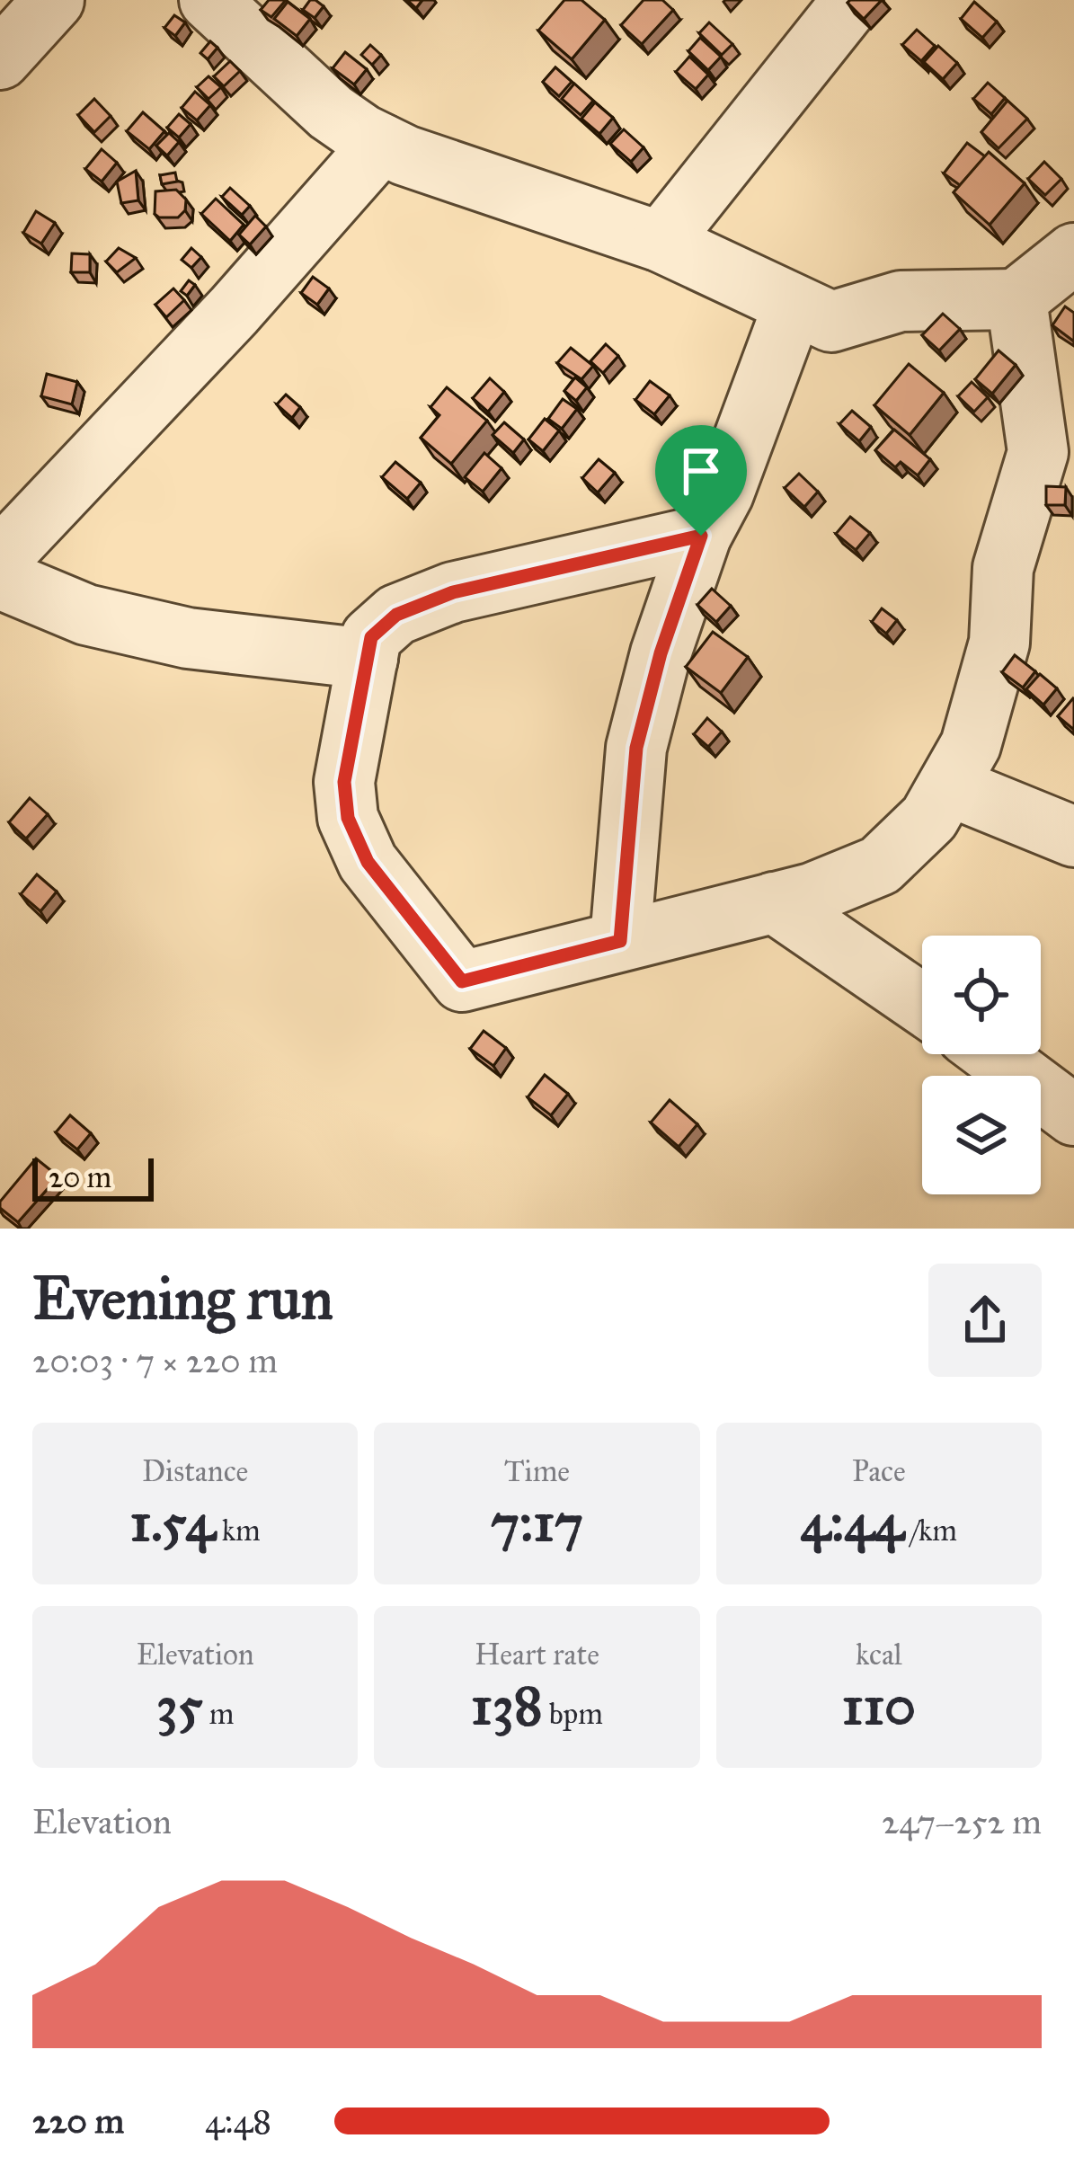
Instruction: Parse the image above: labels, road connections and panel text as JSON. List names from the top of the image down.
{
  "scale_bar": "20 m",
  "page": {
    "scale": "20 m",
    "heading": ["Evening run", "20:03 · 7 × 220 m"],
    "stats": [
      ["Distance", "1.54 km"],
      ["Time", "7:17"],
      ["Pace", "4:44 /km"],
      ["Elevation", "35 m"],
      ["Heart rate", "138 bpm"],
      ["kcal", "110"]
    ],
    "chart": ["Elevation", "247–252 m"],
    "list": [
      {
        "name": "220 m",
        "note": "4:48"
      }
    ]
  }
}
